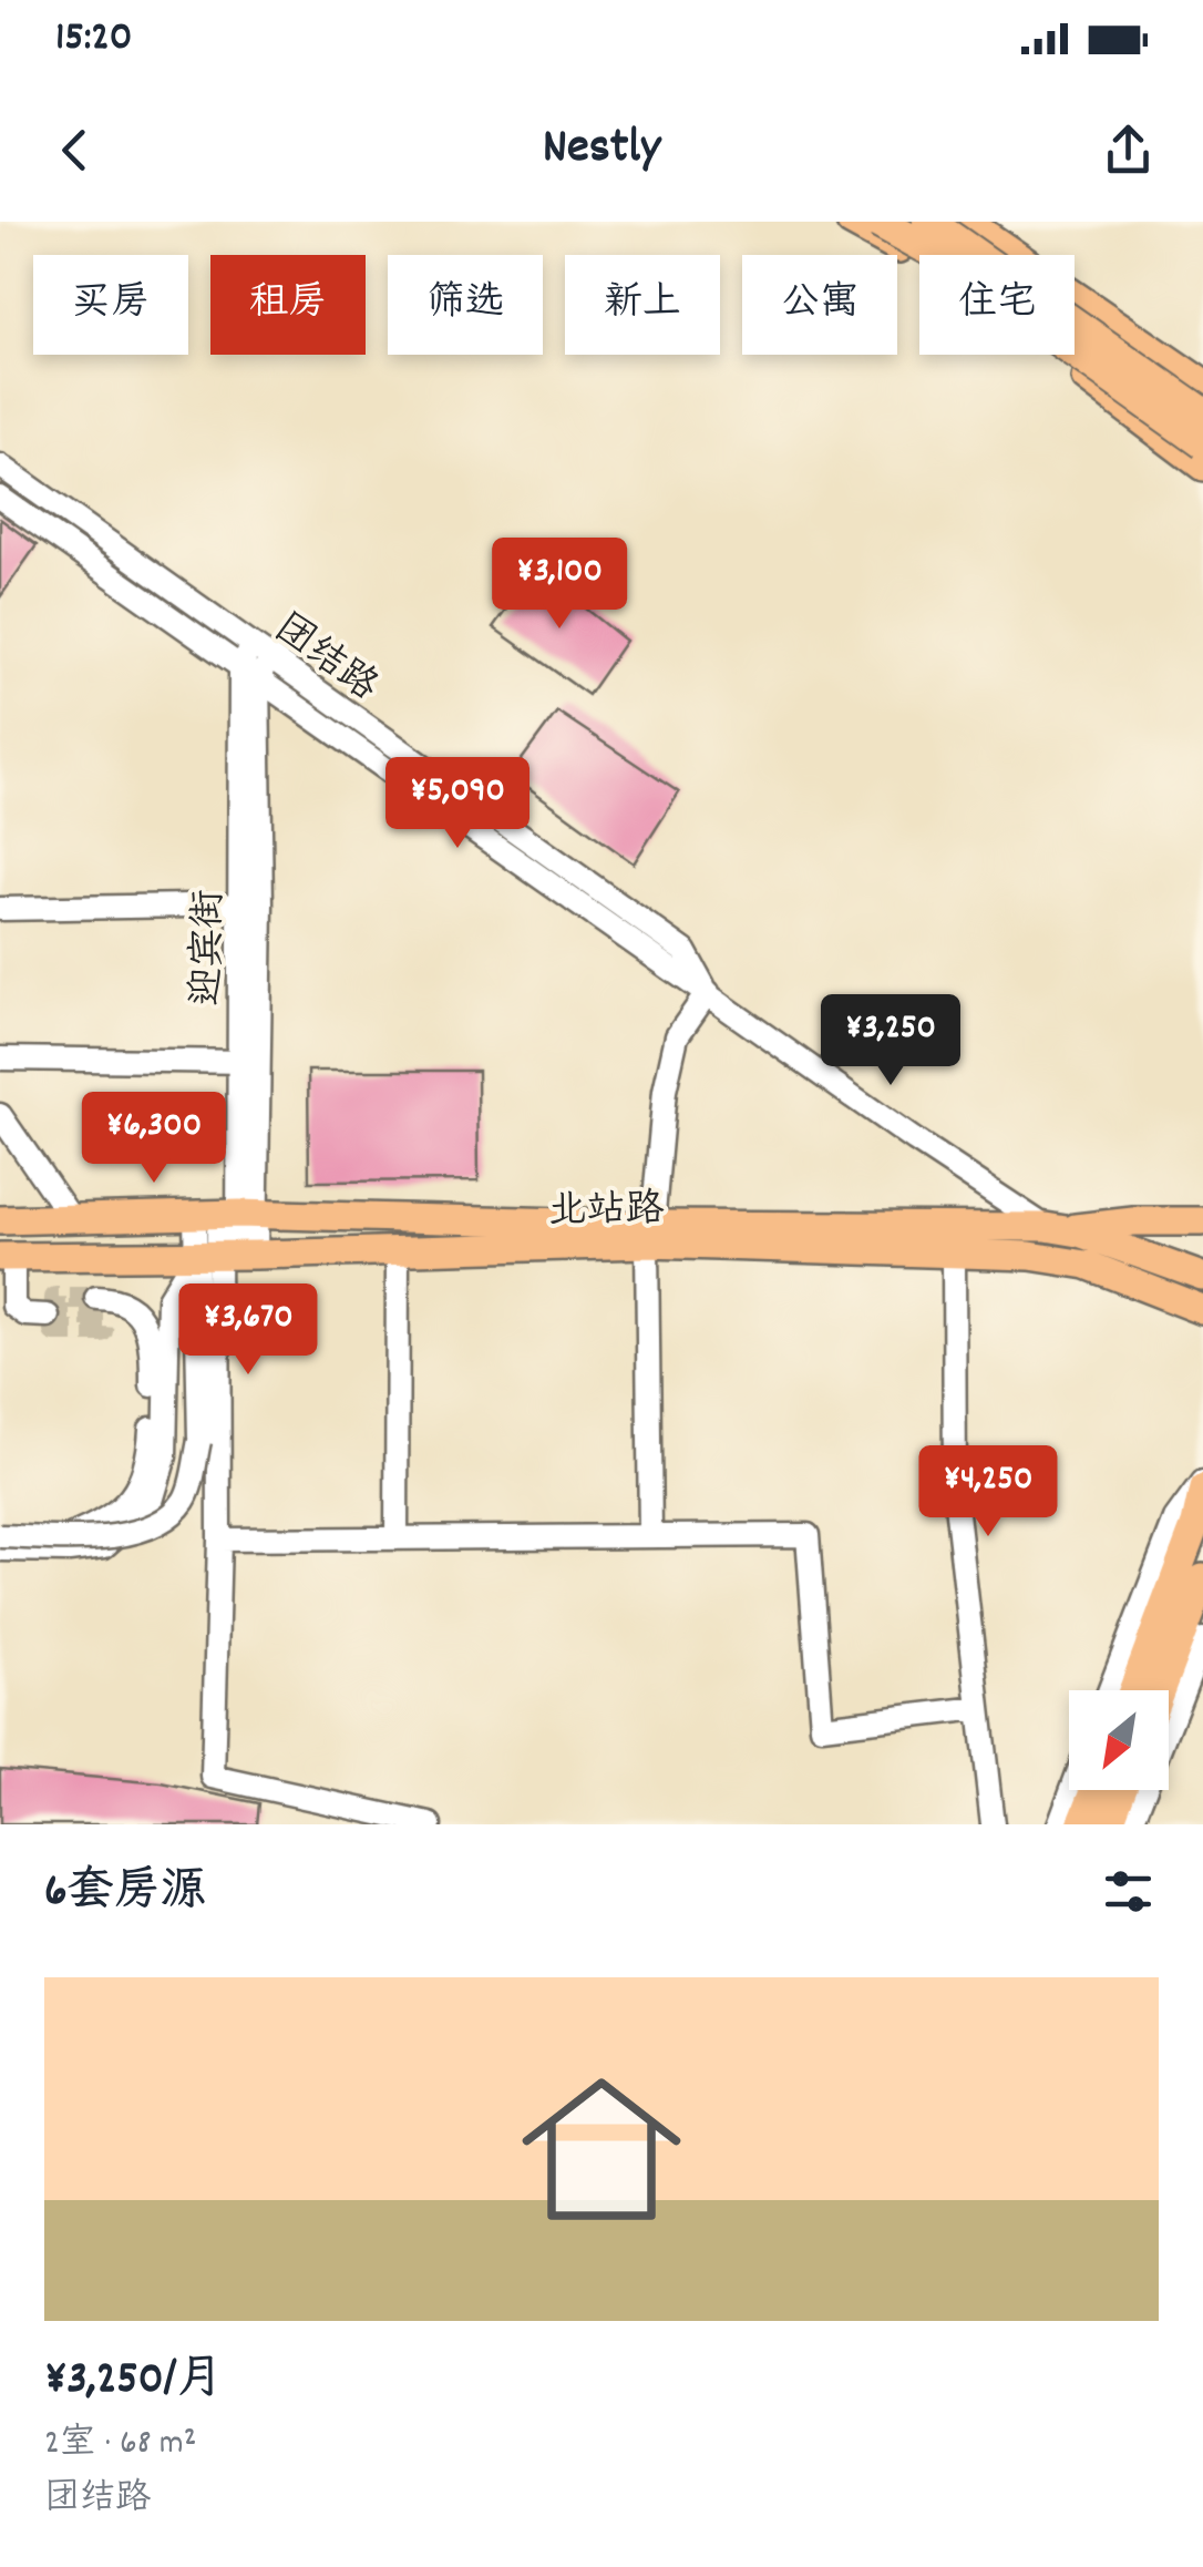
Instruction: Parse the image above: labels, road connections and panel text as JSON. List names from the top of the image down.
{
  "streets": {
    "main road": ["北站路"],
    "street": ["团结路", "迎宾街"]
  },
  "crossings": [
    ["团结路", "迎宾街"],
    ["团结路", "北站路"],
    ["迎宾街", "北站路"]
  ],
  "north": "bottom left",
  "page": {
    "status": "15:20",
    "header": "Nestly",
    "chip": [
      "买房",
      "租房",
      "筛选",
      "新上",
      "公寓",
      "住宅"
    ],
    "price": [
      "¥3,100",
      "¥5,090",
      "¥3,250",
      "¥6,300",
      "¥3,670",
      "¥4,250"
    ],
    "heading": "6套房源",
    "list": [
      {
        "name": "¥3,250/月",
        "note": "2室 · 68 m² · 团结路"
      }
    ]
  }
}
